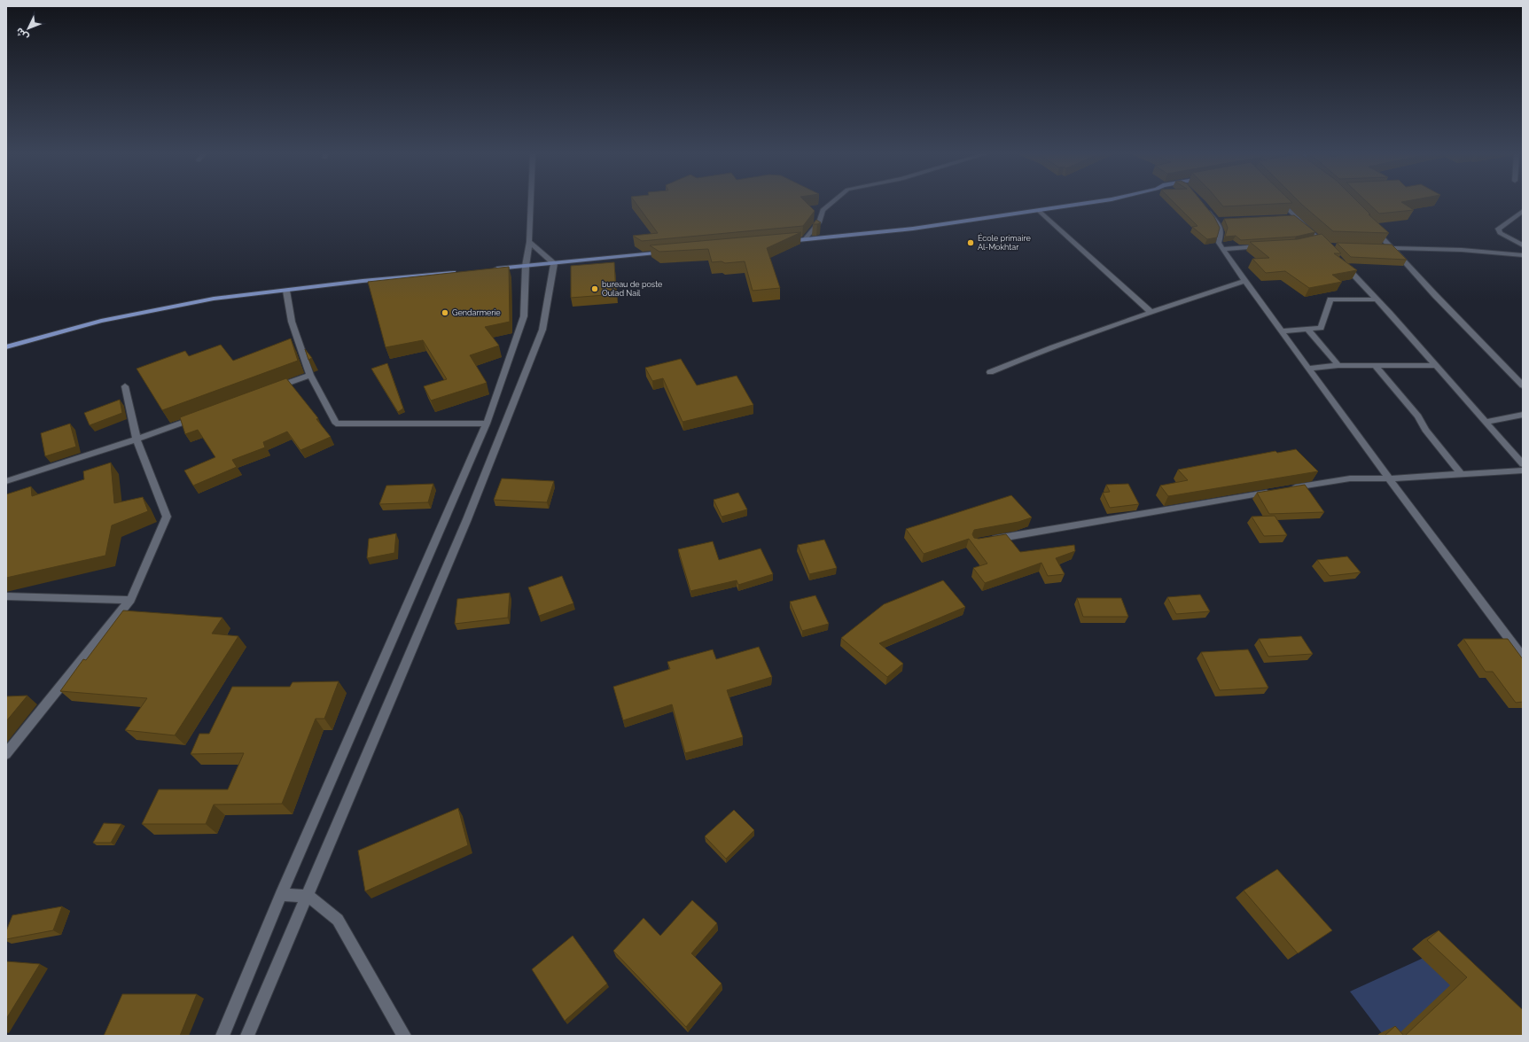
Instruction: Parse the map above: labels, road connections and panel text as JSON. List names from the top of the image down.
{
  "places": ["École primaire Al-Mokhtar", "bureau de poste Oulad Nail", "Gendarmerie"],
  "north": "bottom left"
}
